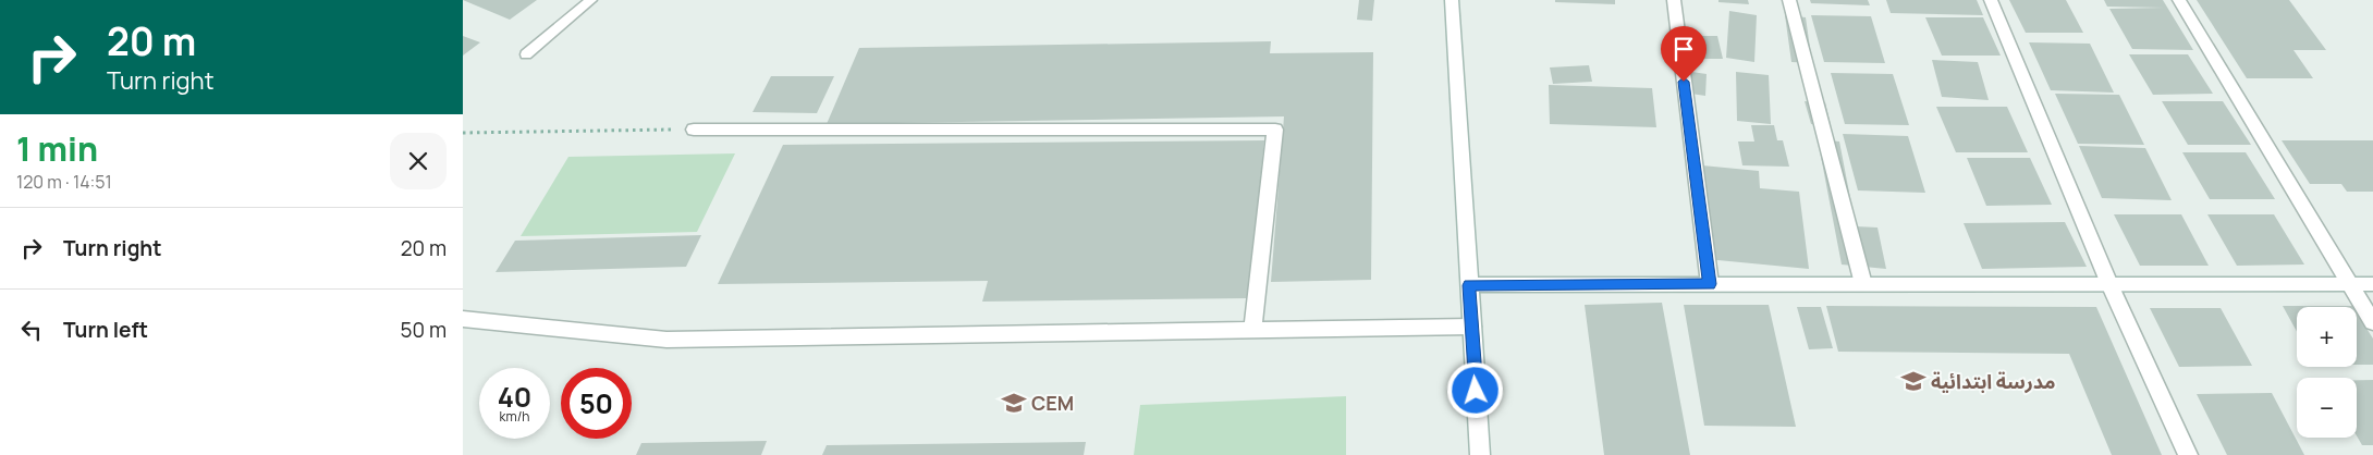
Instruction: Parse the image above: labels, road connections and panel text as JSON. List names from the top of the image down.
{
  "places": {
    "school or university": ["مدرسة ابتدائية", "CEM"]
  },
  "page": {
    "turn": ["20 m", "Turn right"],
    "heading": ["1 min", "120 m · 14:51"],
    "list": [
      {
        "name": "Turn right",
        "value": "20 m"
      },
      {
        "name": "Turn left",
        "value": "50 m"
      }
    ],
    "map_buttons": ["+", "−"],
    "speed": "40 km/h",
    "limit": "50"
  }
}
